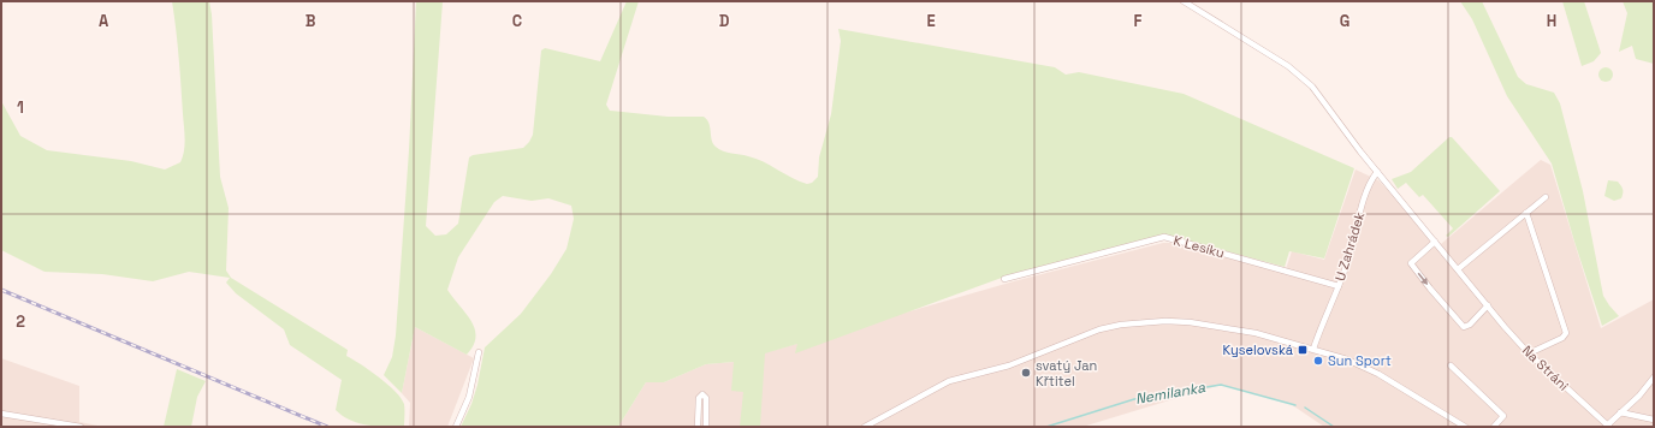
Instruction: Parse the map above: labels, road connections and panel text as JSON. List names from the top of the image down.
{
  "streets": {
    "street": ["K Lesíku", "U Zahrádek", "Na Stráni"]
  },
  "crossings": [
    ["K Lesíku", "U Zahrádek"],
    ["U Zahrádek", "Na Stráni"]
  ],
  "water": ["Nemilanka"],
  "places": {
    "transit": ["Kyselovská"],
    "other": ["Sun Sport", "svatý Jan Křtitel"]
  },
  "grid": {
    "columns": [
      "A",
      "B",
      "C",
      "D",
      "E",
      "F",
      "G",
      "H"
    ],
    "rows": ["1", "2"]
  }
}
